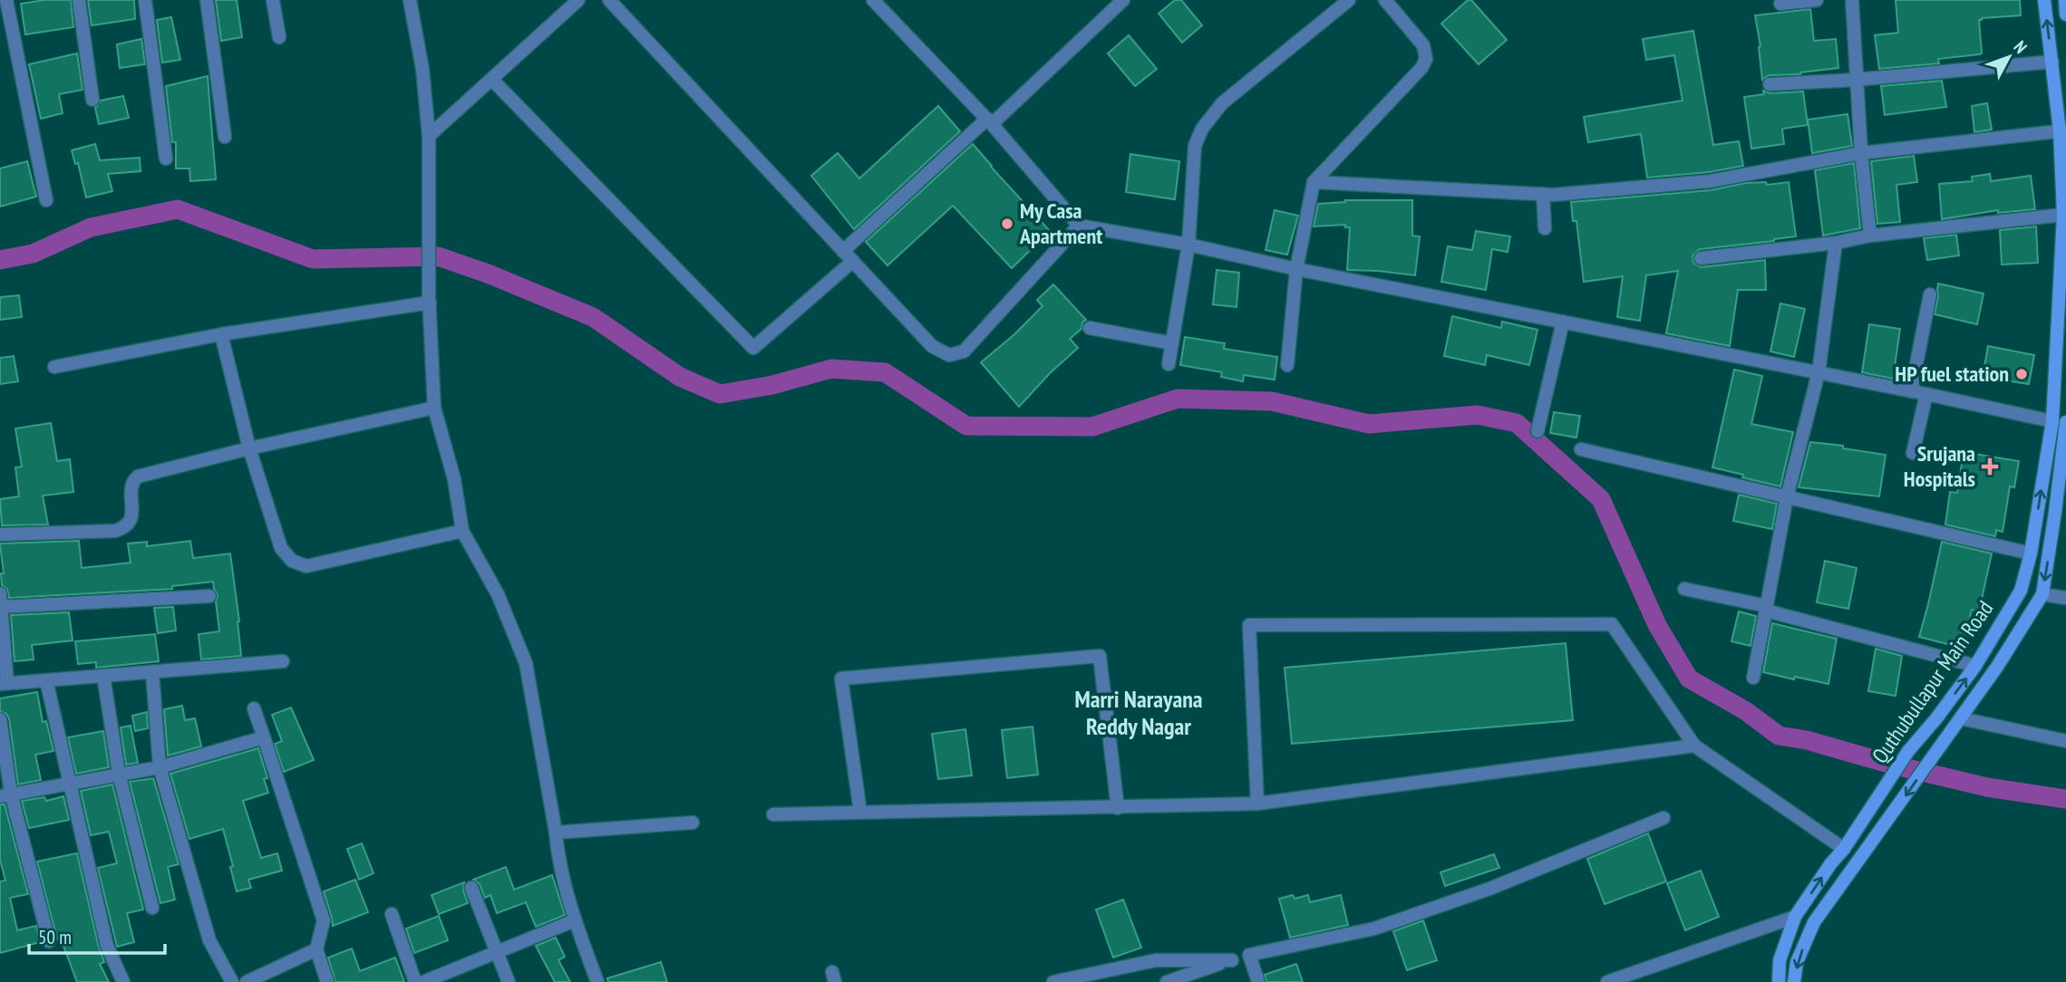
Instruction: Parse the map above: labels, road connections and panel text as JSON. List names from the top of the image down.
{
  "streets": {
    "main road": ["Quthubullapur Main Road"]
  },
  "districts": ["Marri Narayana Reddy Nagar"],
  "places": {
    "other": ["My Casa Apartment", "HP fuel station"],
    "health": ["Srujana Hospitals"]
  },
  "scale_bar": "50 m",
  "north": "top right"
}
